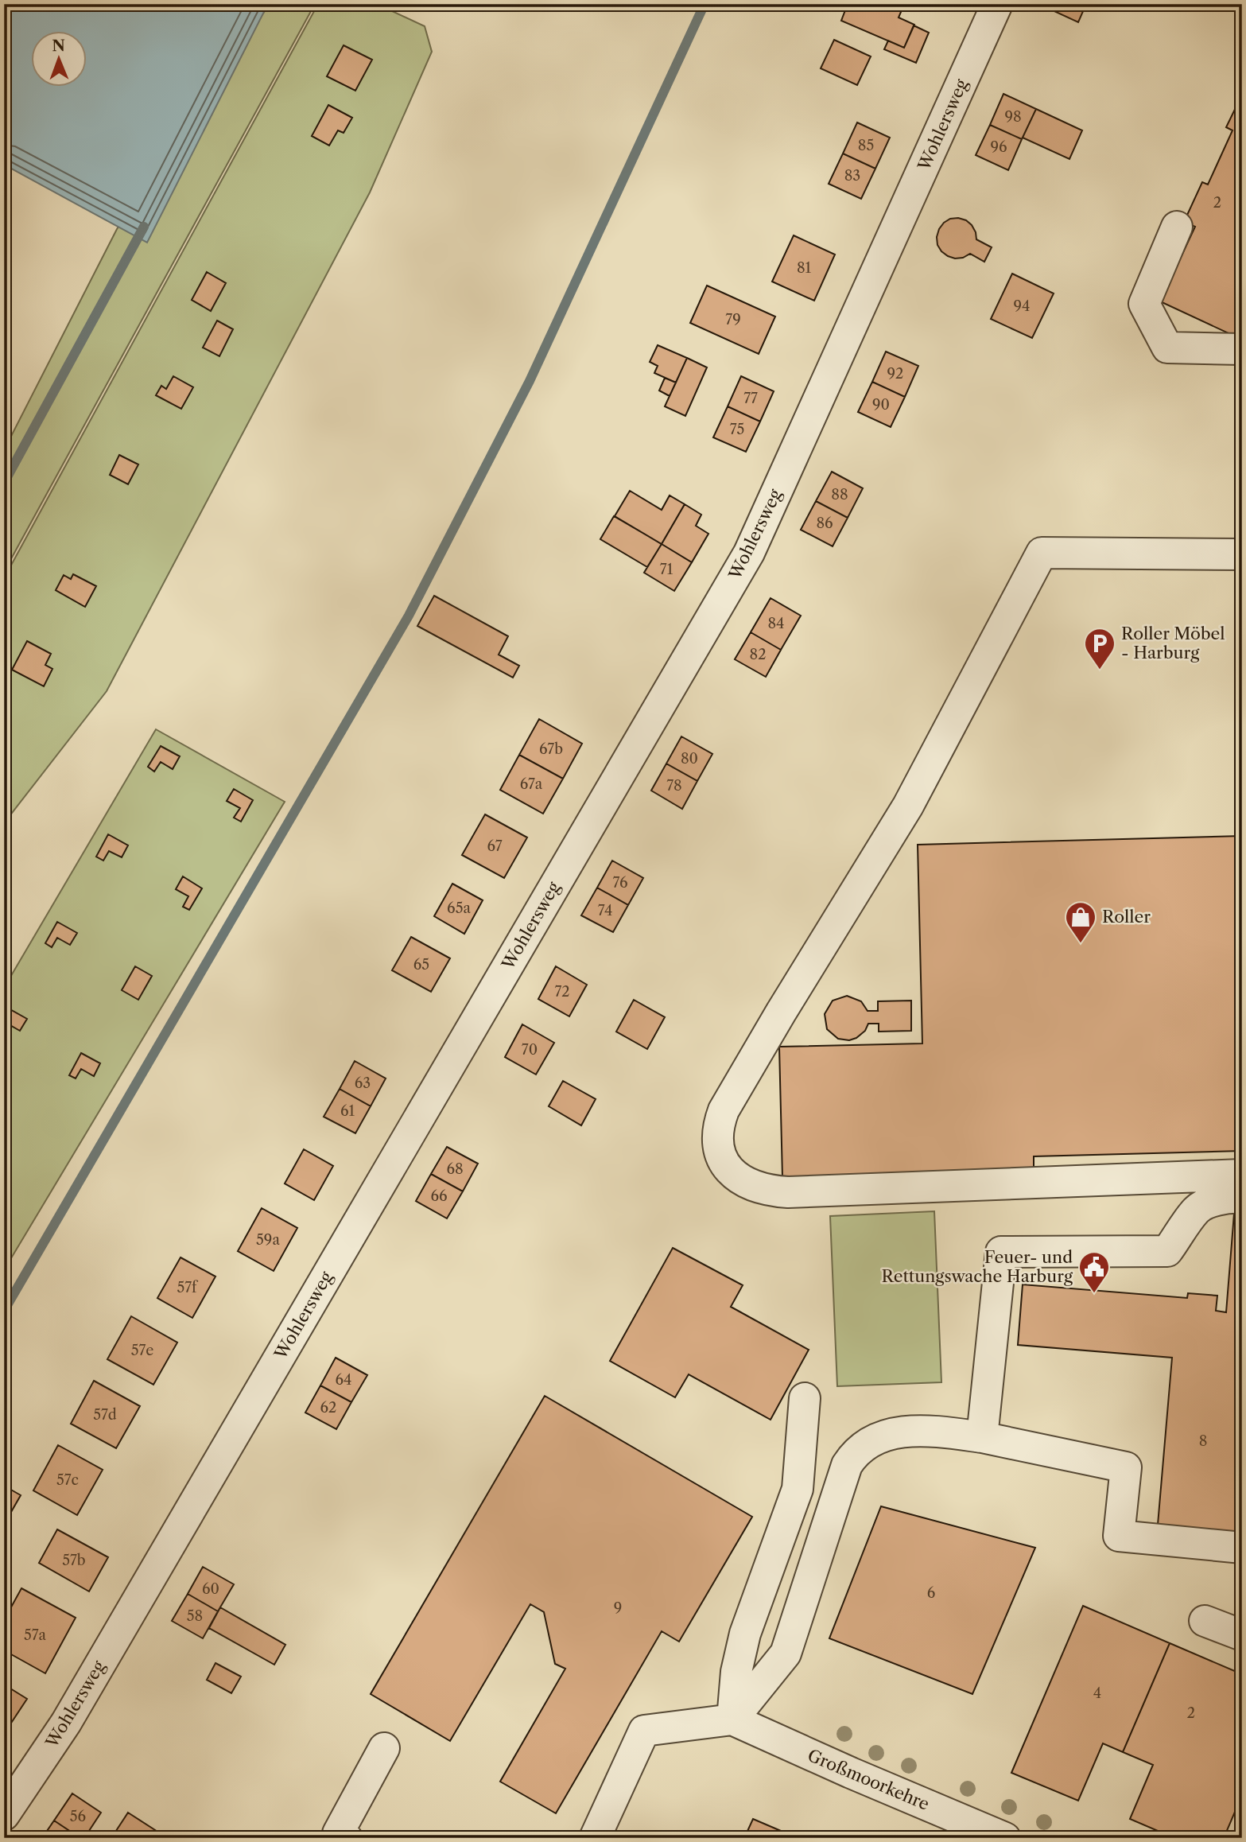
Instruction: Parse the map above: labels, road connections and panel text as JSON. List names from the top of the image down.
{
  "streets": {
    "street": ["Wohlersweg", "Großmoorkehre"]
  },
  "places": {
    "parking": ["Roller Möbel - Harburg"],
    "shop": ["Roller"],
    "public building": ["Feuer- und Rettungswache Harburg"]
  },
  "house_numbers": [
    "98",
    "85",
    "96",
    "83",
    "2",
    "81",
    "94",
    "79",
    "92",
    "77",
    "90",
    "75",
    "88",
    "86",
    "71",
    "84",
    "82",
    "67b",
    "80",
    "67a",
    "78",
    "67",
    "76",
    "65a",
    "74",
    "65",
    "72",
    "70",
    "63",
    "61",
    "68",
    "66",
    "59a",
    "57f",
    "57e",
    "64",
    "62",
    "57d",
    "8",
    "57c",
    "57b",
    "60",
    "6",
    "9",
    "58",
    "57a",
    "4",
    "2",
    "56"
  ],
  "north": "top"
}
